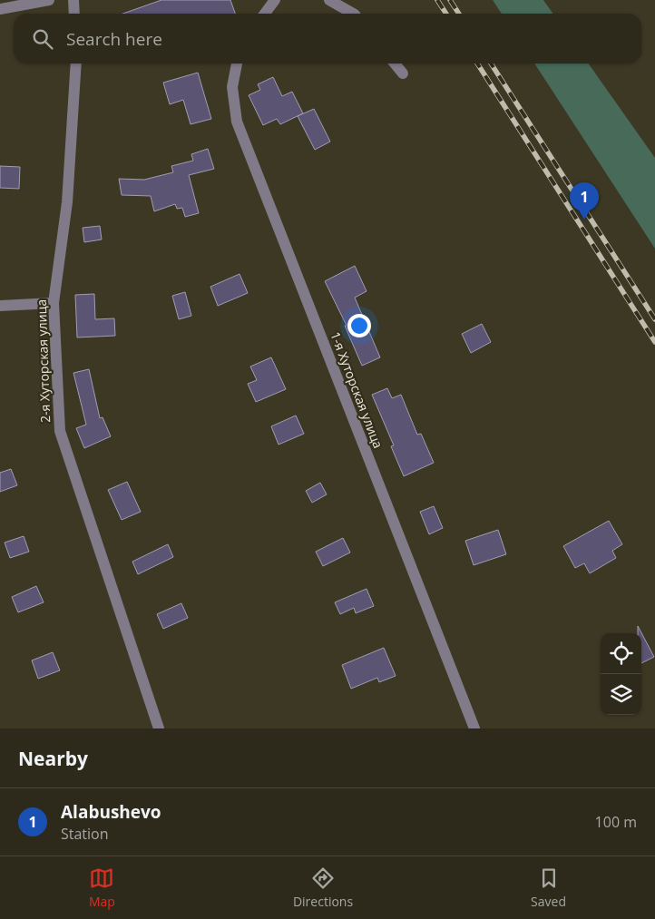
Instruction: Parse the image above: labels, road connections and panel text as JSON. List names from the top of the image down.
{
  "streets": {
    "street": ["2-я Хуторская улица", "1-я Хуторская улица"]
  },
  "page": {
    "search": "Search here",
    "pins": "1",
    "heading": "Nearby",
    "list": [
      {
        "mark": "1",
        "name": "Alabushevo",
        "note": "Station",
        "value": "100 m"
      }
    ],
    "nav": ["Map", "Directions", "Saved"]
  }
}
